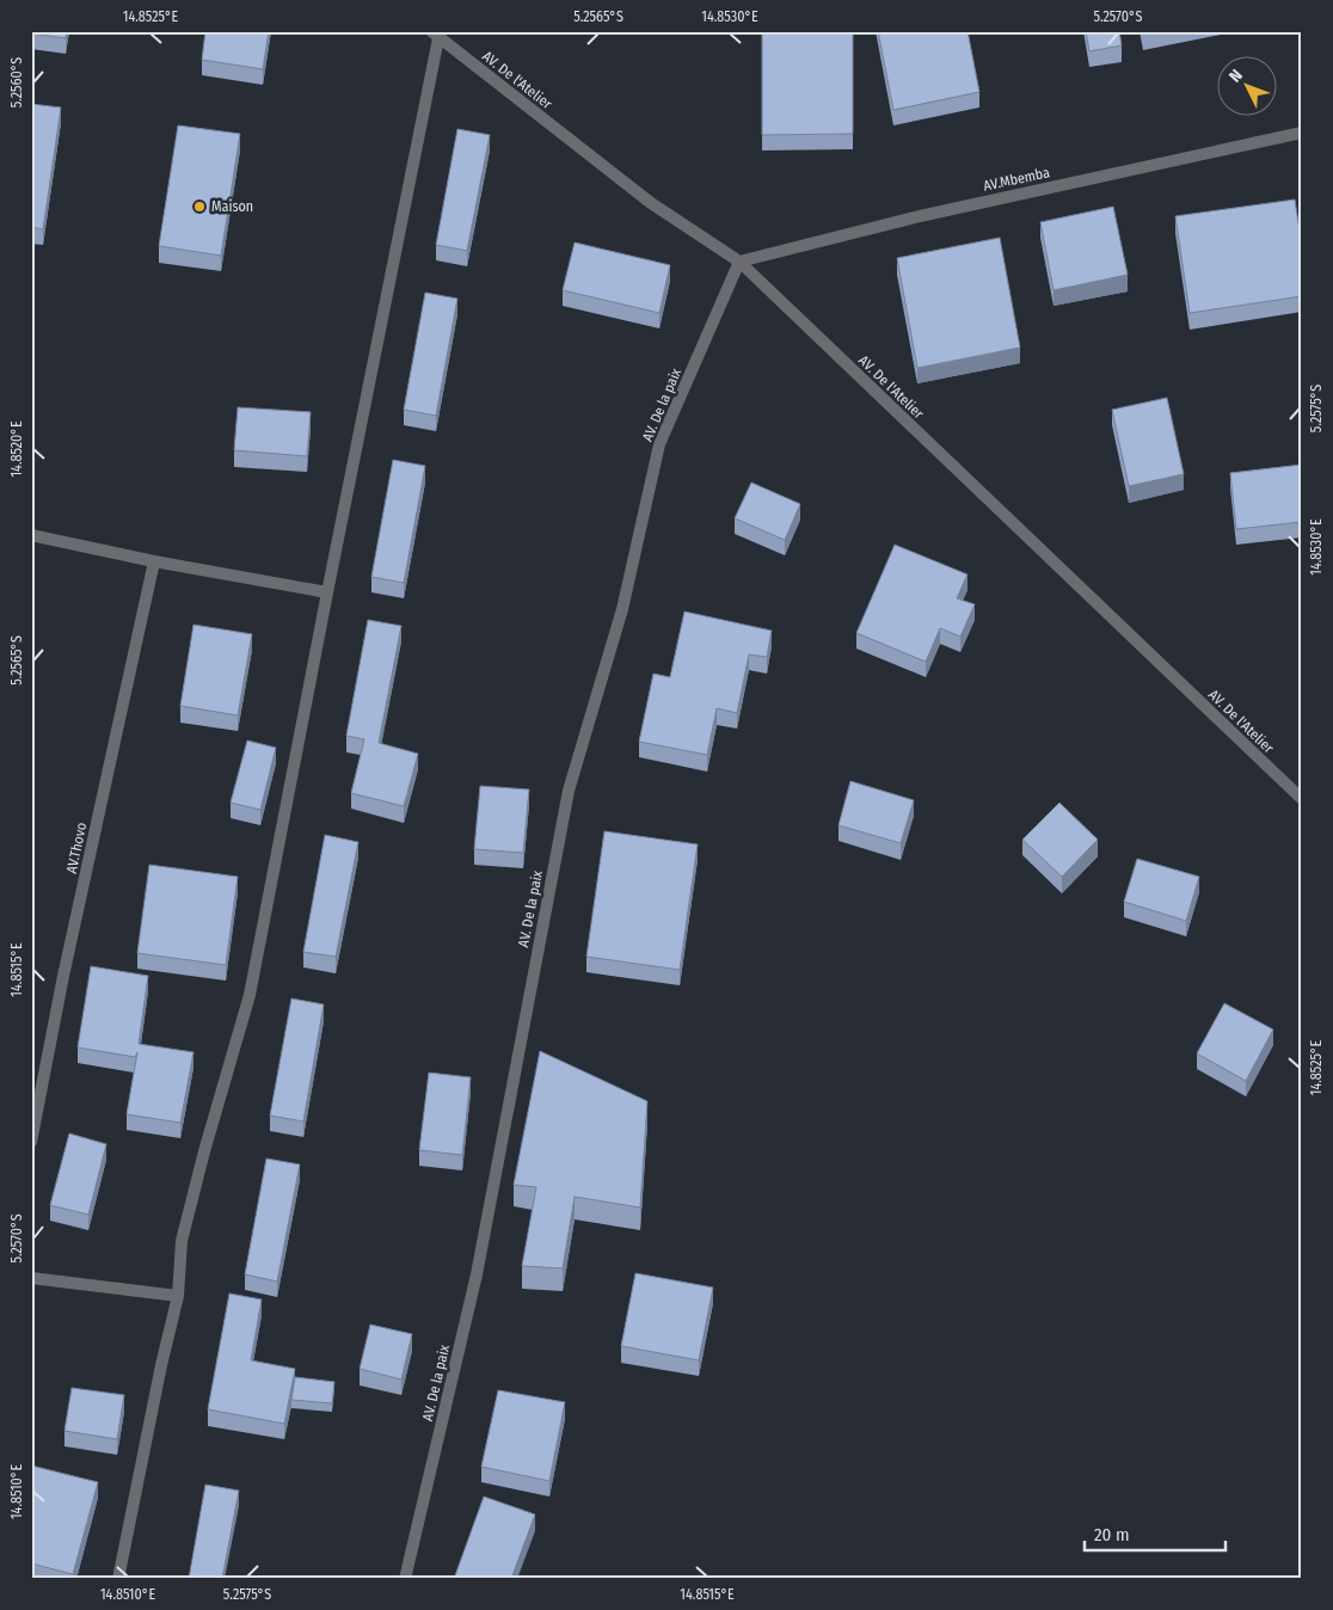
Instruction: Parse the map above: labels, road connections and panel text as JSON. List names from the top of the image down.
{
  "streets": {
    "street": [
      "AV. De l'Atelier",
      "AV.Mbemba",
      "AV. De la paix",
      "AV.Thovo"
    ]
  },
  "crossings": [
    ["AV. De l'Atelier", "AV.Mbemba"],
    ["AV. De l'Atelier", "AV. De la paix"],
    ["AV.Mbemba", "AV. De la paix"]
  ],
  "places": ["Maison"],
  "scale_bar": "20 m",
  "north": "top left",
  "coordinates": [
    "14.8525°E",
    "5.2565°S",
    "14.8530°E",
    "5.2570°S",
    "5.2560°S",
    "5.2575°S",
    "14.8520°E",
    "14.8515°E",
    "14.8510°E"
  ]
}
